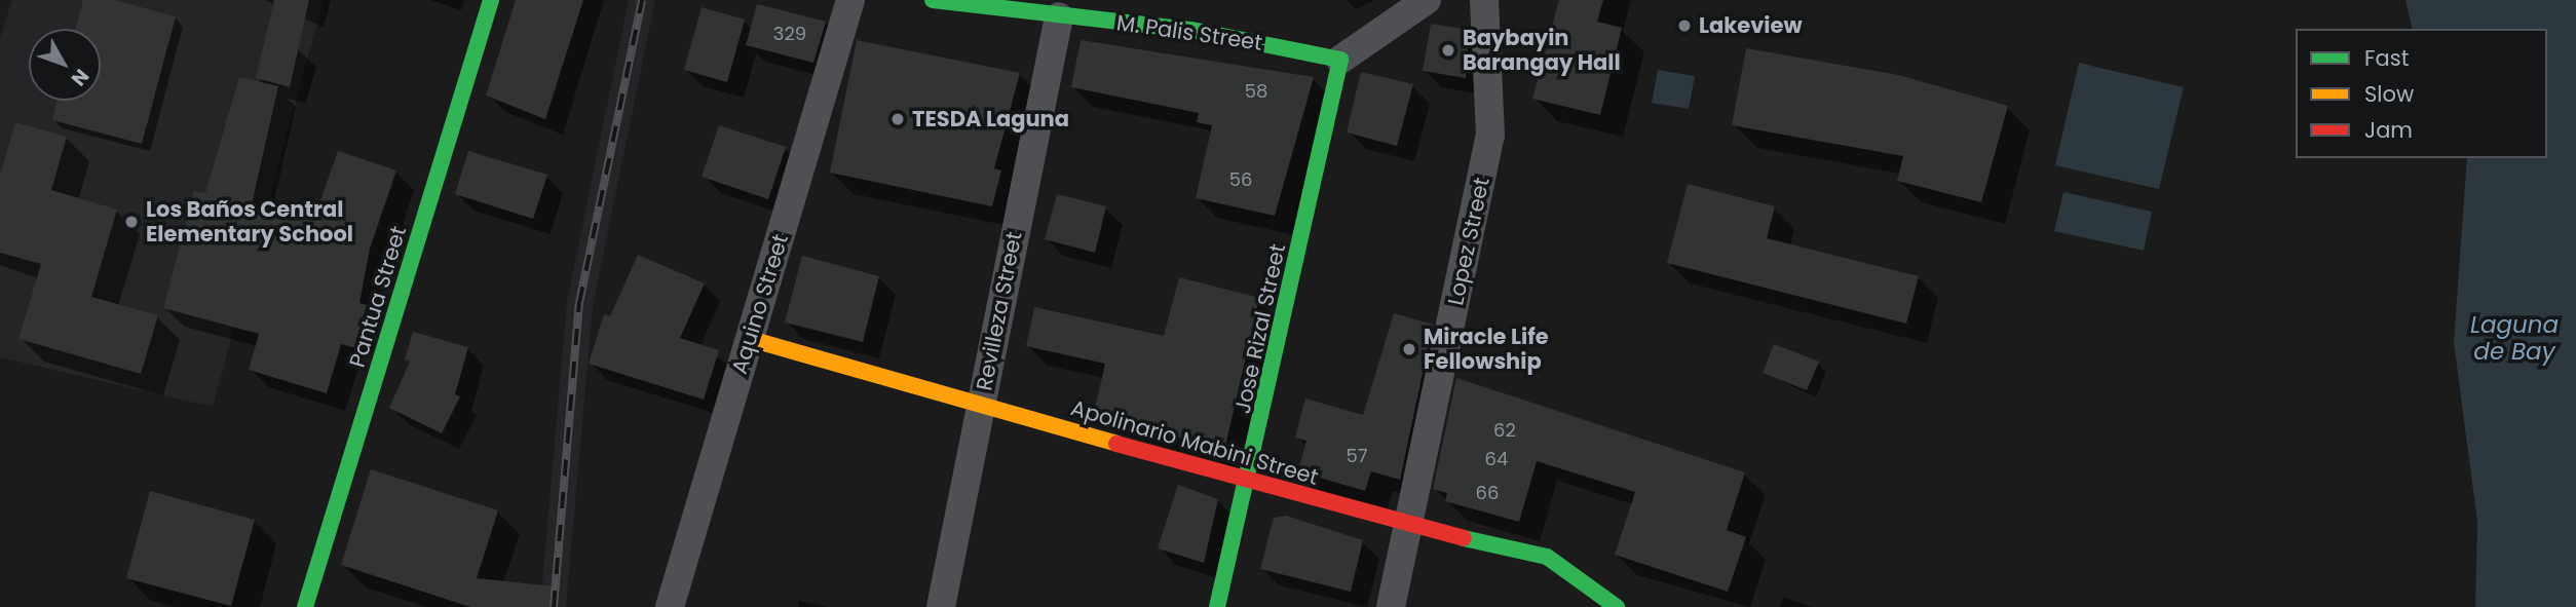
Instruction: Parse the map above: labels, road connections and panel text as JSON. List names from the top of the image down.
{
  "streets": {
    "street": [
      "M. Palis Street",
      "Lopez Street",
      "Pantua Street",
      "Aquino Street",
      "Revilleza Street",
      "Jose Rizal Street",
      "Apolinario Mabini Street"
    ]
  },
  "crossings": [
    ["M. Palis Street", "Revilleza Street"],
    ["M. Palis Street", "Jose Rizal Street"],
    ["Lopez Street", "Apolinario Mabini Street"],
    ["Aquino Street", "Apolinario Mabini Street"],
    ["Revilleza Street", "Apolinario Mabini Street"],
    ["Jose Rizal Street", "Apolinario Mabini Street"]
  ],
  "water": ["Laguna de Bay"],
  "places": [
    "Lakeview",
    "Baybayin Barangay Hall",
    "TESDA Laguna",
    "Los Baños Central Elementary School",
    "Miracle Life Fellowship"
  ],
  "house_numbers": [
    "329",
    "58",
    "56",
    "62",
    "57",
    "64",
    "66"
  ],
  "legend": ["Fast", "Slow", "Jam"],
  "north": "bottom right"
}
